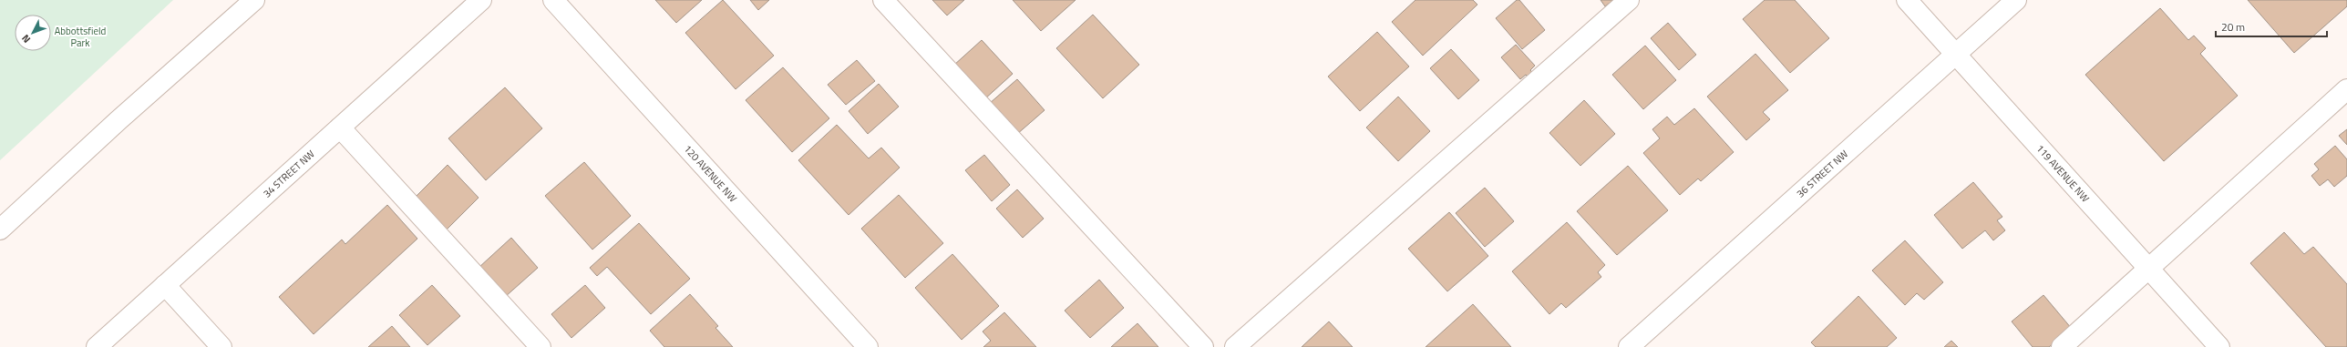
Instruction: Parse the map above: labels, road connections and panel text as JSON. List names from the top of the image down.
{
  "streets": {
    "street": [
      "34 STREET NW",
      "120 AVENUE NW",
      "119 AVENUE NW",
      "36 STREET NW"
    ]
  },
  "crossings": [
    ["119 AVENUE NW", "36 STREET NW"]
  ],
  "parks": ["Abbottsfield Park"],
  "scale_bar": "20 m",
  "north": "bottom left"
}
